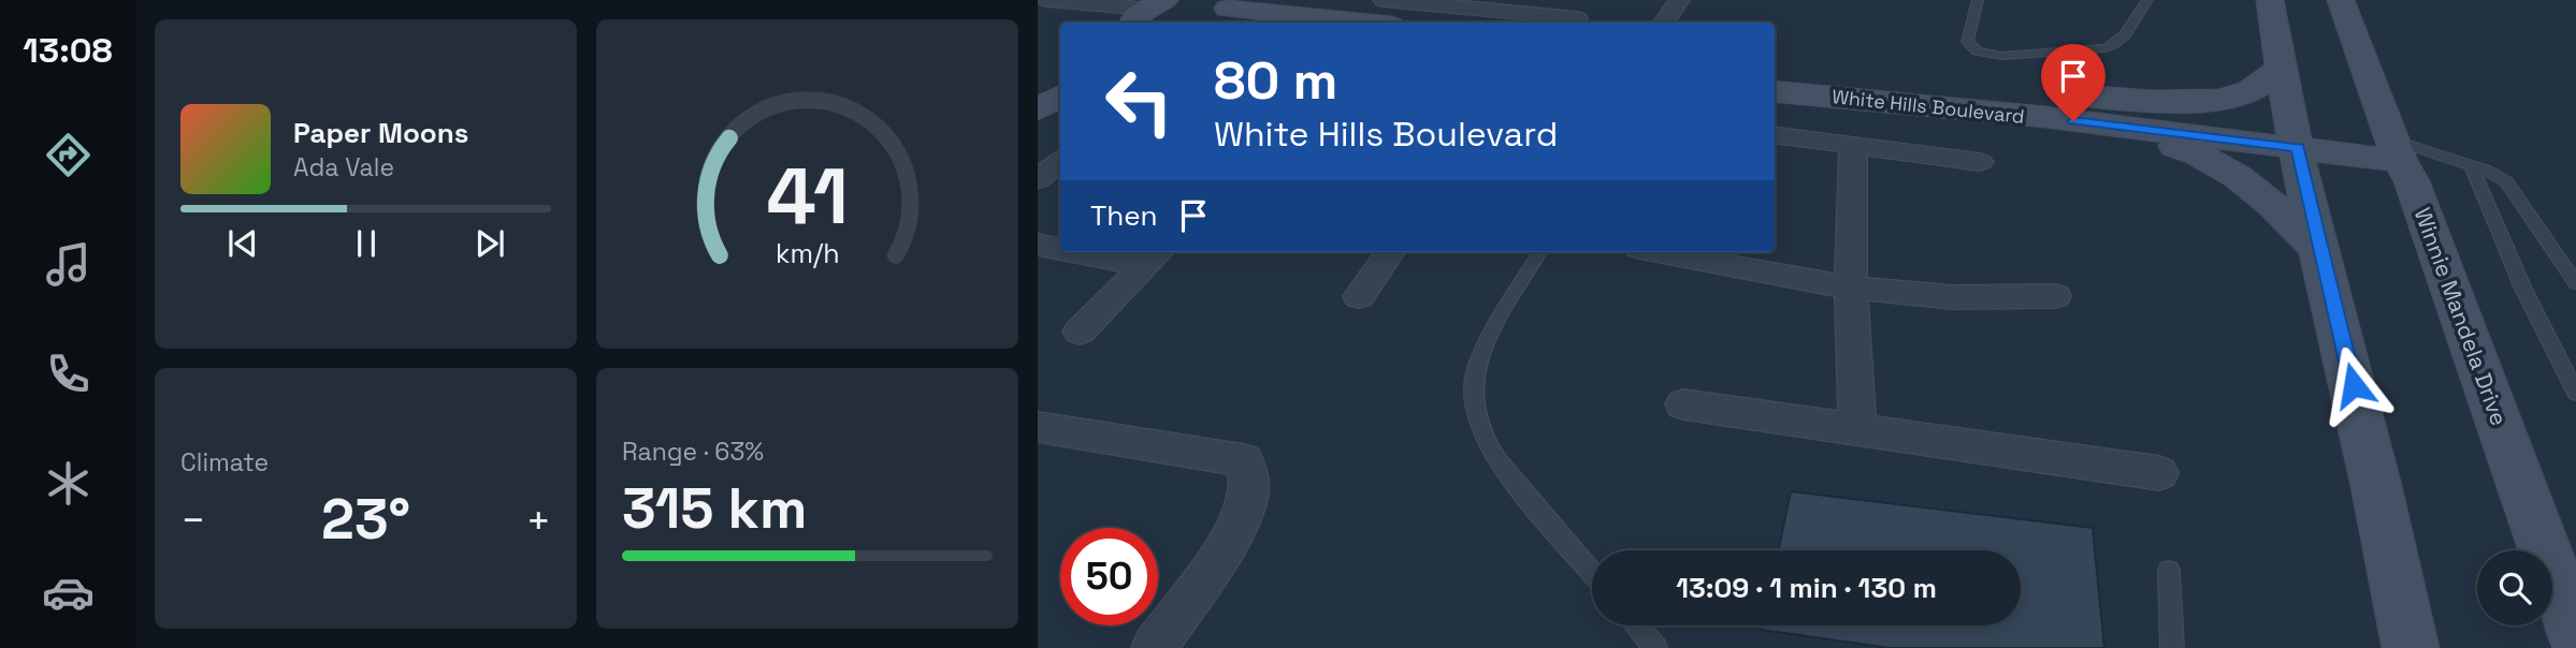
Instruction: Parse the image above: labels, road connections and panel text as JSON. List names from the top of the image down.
{
  "streets": {
    "main road": ["White Hills Boulevard", "Winnie Mandela Drive"]
  },
  "crossings": [
    ["White Hills Boulevard", "Winnie Mandela Drive"]
  ],
  "page": {
    "tabs": "13:08",
    "turn": ["80 m", "White Hills Boulevard"],
    "song": ["Paper Moons", "Ada Vale"],
    "then": "Then",
    "tile": [
      "Climate",
      ["Range · 63%", "315 km"]
    ],
    "heat": ["−", "23°", "+"],
    "limit": "50",
    "trip": "13:09 · 1 min · 130 m",
    "gauge": ["41", "km/h"]
  }
}
